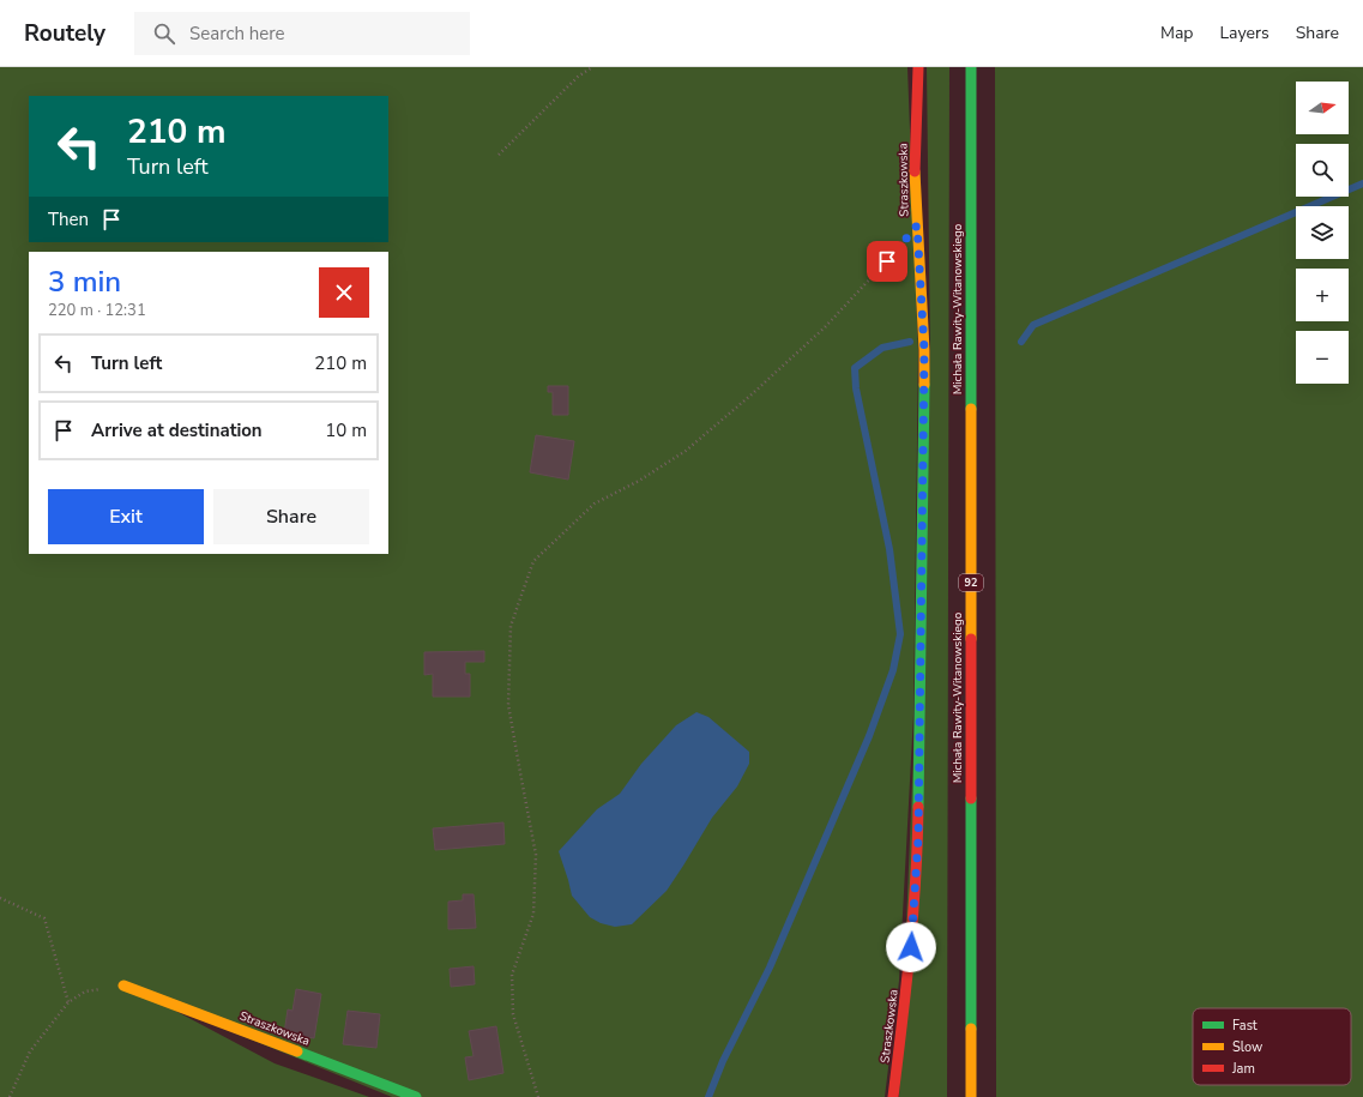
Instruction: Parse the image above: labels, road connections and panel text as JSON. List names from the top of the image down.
{
  "streets": {
    "street": ["Straszkowska", "Michała Rawity-Witanowskiego", "92"]
  },
  "legend": ["Fast", "Slow", "Jam"],
  "north": "right",
  "page": {
    "header": "Routely",
    "search": "Search here",
    "nav": ["Map", "Layers", "Share"],
    "map_buttons": ["+", "−"],
    "turn": ["210 m", "Turn left"],
    "then": "Then",
    "heading": ["3 min", "220 m · 12:31"],
    "list": [
      {
        "name": "Turn left",
        "value": "210 m"
      },
      {
        "name": "Arrive at destination",
        "value": "10 m"
      }
    ],
    "buttons": ["Exit", "Share"]
  }
}
